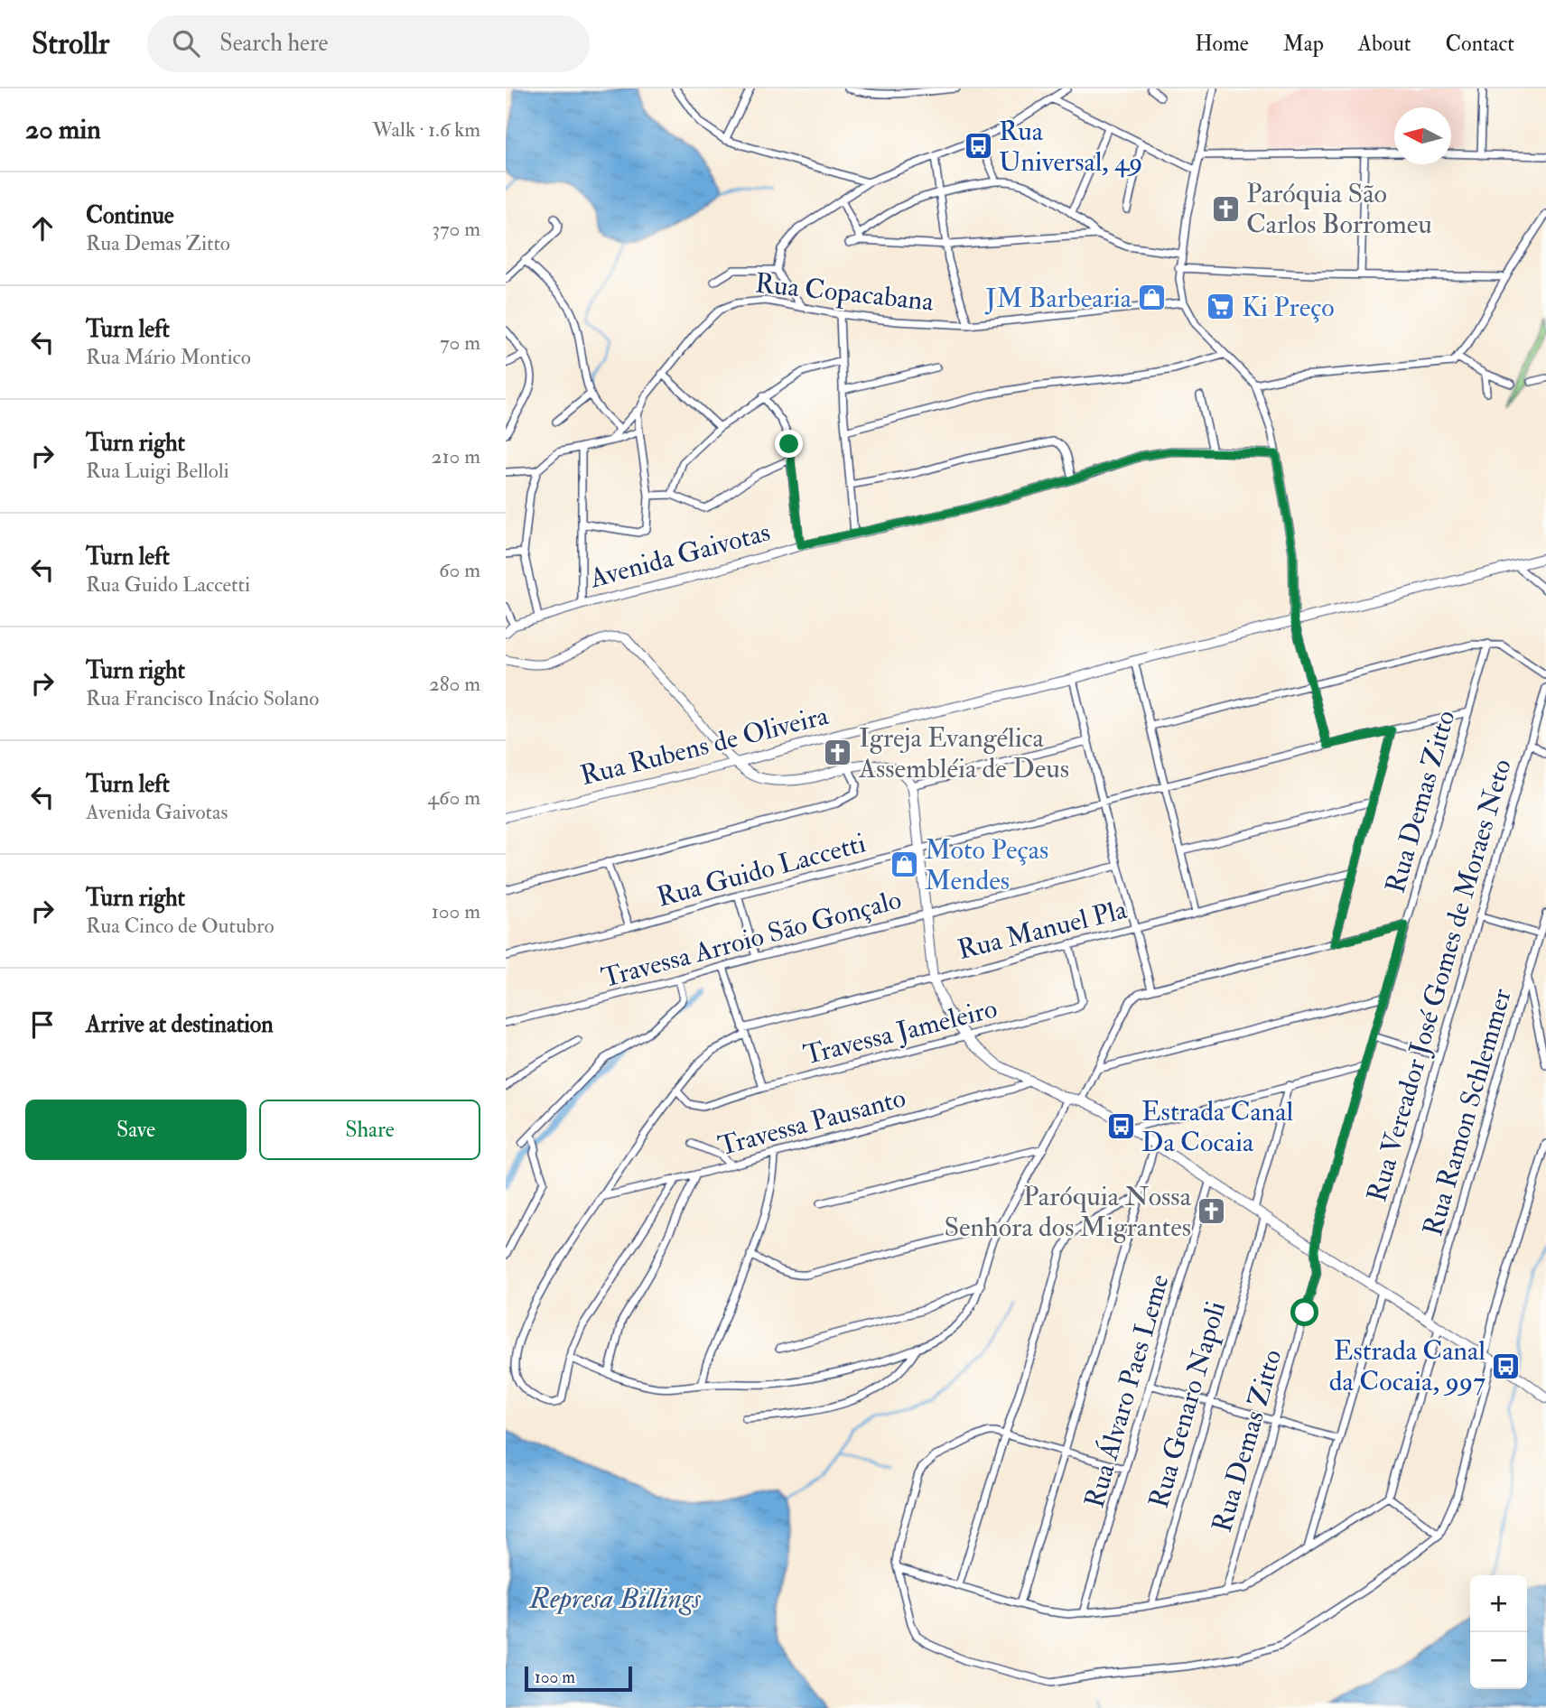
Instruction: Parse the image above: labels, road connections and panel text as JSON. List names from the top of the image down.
{
  "streets": {
    "main road": ["Rua Rubens de Oliveira"],
    "street": [
      "Rua Copacabana",
      "Avenida Gaivotas",
      "Rua Demas Zitto",
      "Rua Guido Laccetti",
      "Rua Manuel Pla",
      "Travessa Arroio São Gonçalo",
      "Rua Vereador José Gomes de Moraes Neto",
      "Travessa Jameleiro",
      "Rua Ramon Schlemmer",
      "Travessa Pausanto",
      "Rua Álvaro Paes Leme",
      "Rua Genaro Napoli"
    ]
  },
  "crossings": [
    ["Rua Demas Zitto", "Rua Guido Laccetti"],
    ["Rua Manuel Pla", "Travessa Jameleiro"],
    ["Rua Manuel Pla", "Travessa Pausanto"]
  ],
  "water": ["Represa Billings"],
  "places": {
    "bus stop": ["Rua Universal, 49", "Estrada Canal Da Cocaia", "Estrada Canal da Cocaia, 997"],
    "church": ["Paróquia São Carlos Borromeu", "Igreja Evangélica Assembléia de Deus", "Paróquia Nossa Senhora dos Migrantes"],
    "shop": ["JM Barbearia", "Moto Peças Mendes"],
    "supermarket": ["Ki Preço"]
  },
  "scale_bar": "100 m",
  "north": "left",
  "page": {
    "header": "Strollr",
    "search": "Search here",
    "nav": [
      "Home",
      "Map",
      "About",
      "Contact"
    ],
    "heading": ["20 min", "Walk · 1.6 km"],
    "list": [
      ["Continue", "Rua Demas Zitto", "370 m"],
      ["Turn left", "Rua Mário Montico", "70 m"],
      ["Turn right", "Rua Luigi Belloli", "210 m"],
      ["Turn left", "Rua Guido Laccetti", "60 m"],
      ["Turn right", "Rua Francisco Inácio Solano", "280 m"],
      ["Turn left", "Avenida Gaivotas", "460 m"],
      ["Turn right", "Rua Cinco de Outubro", "100 m"],
      "Arrive at destination"
    ],
    "buttons": ["Save", "Share"],
    "map_buttons": ["+", "−"],
    "scale": "100 m"
  }
}
